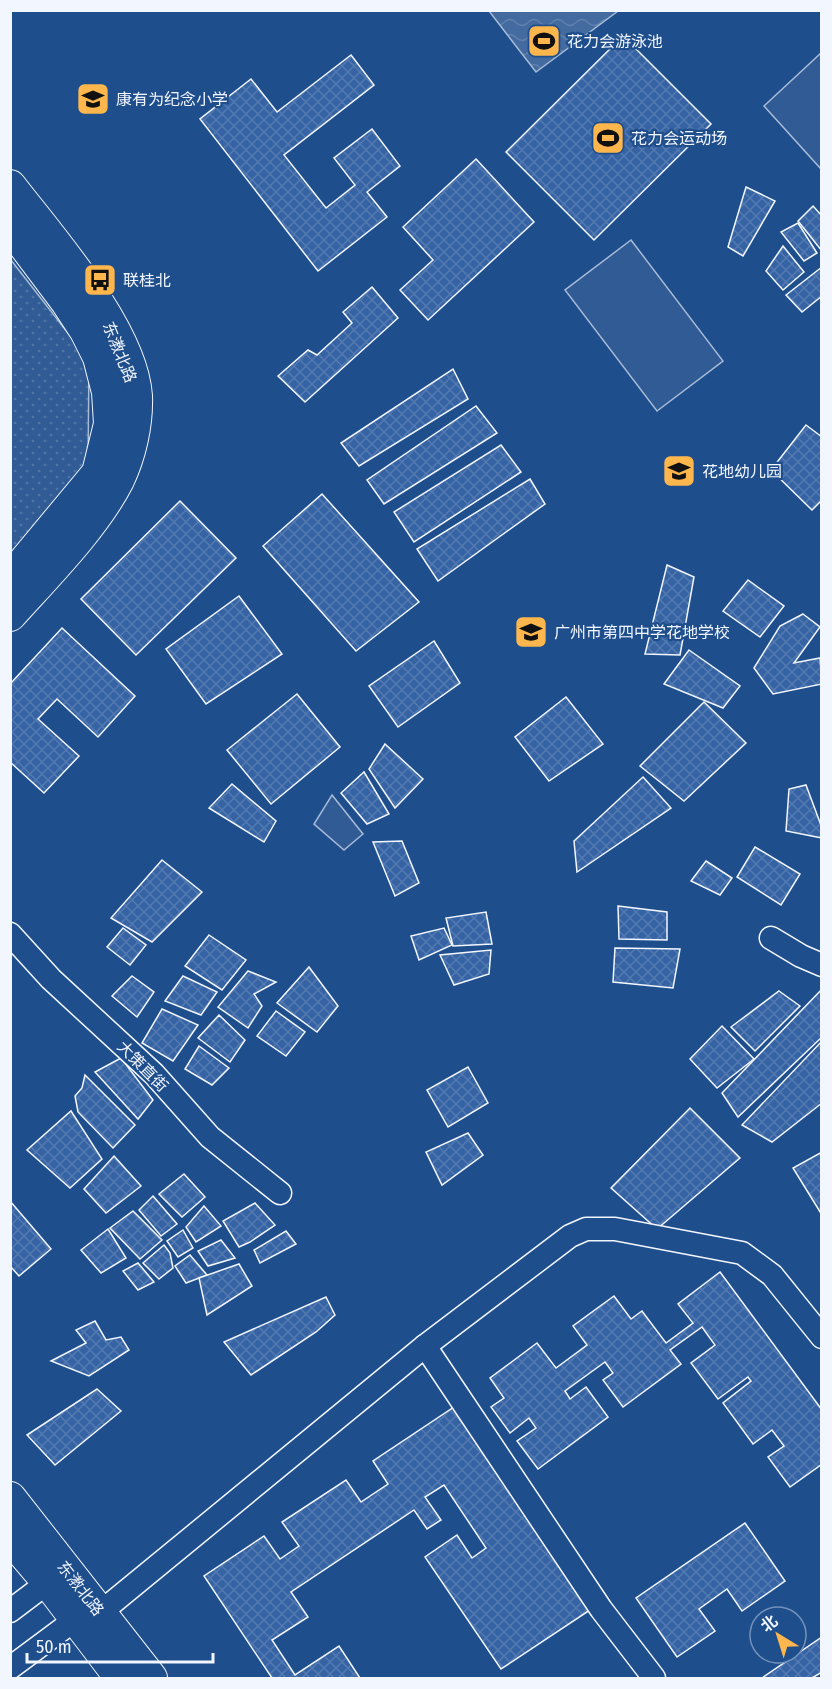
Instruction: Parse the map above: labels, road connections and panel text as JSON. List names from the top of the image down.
{
  "streets": {
    "main road": ["东漖北路"],
    "street": ["大策直街"]
  },
  "places": {
    "sports": ["花力会游泳池", "花力会运动场"],
    "school or university": ["康有为纪念小学", "花地幼儿园", "广州市第四中学花地学校"],
    "bus stop": ["联桂北"]
  },
  "scale_bar": "50 m",
  "north": "top left"
}
